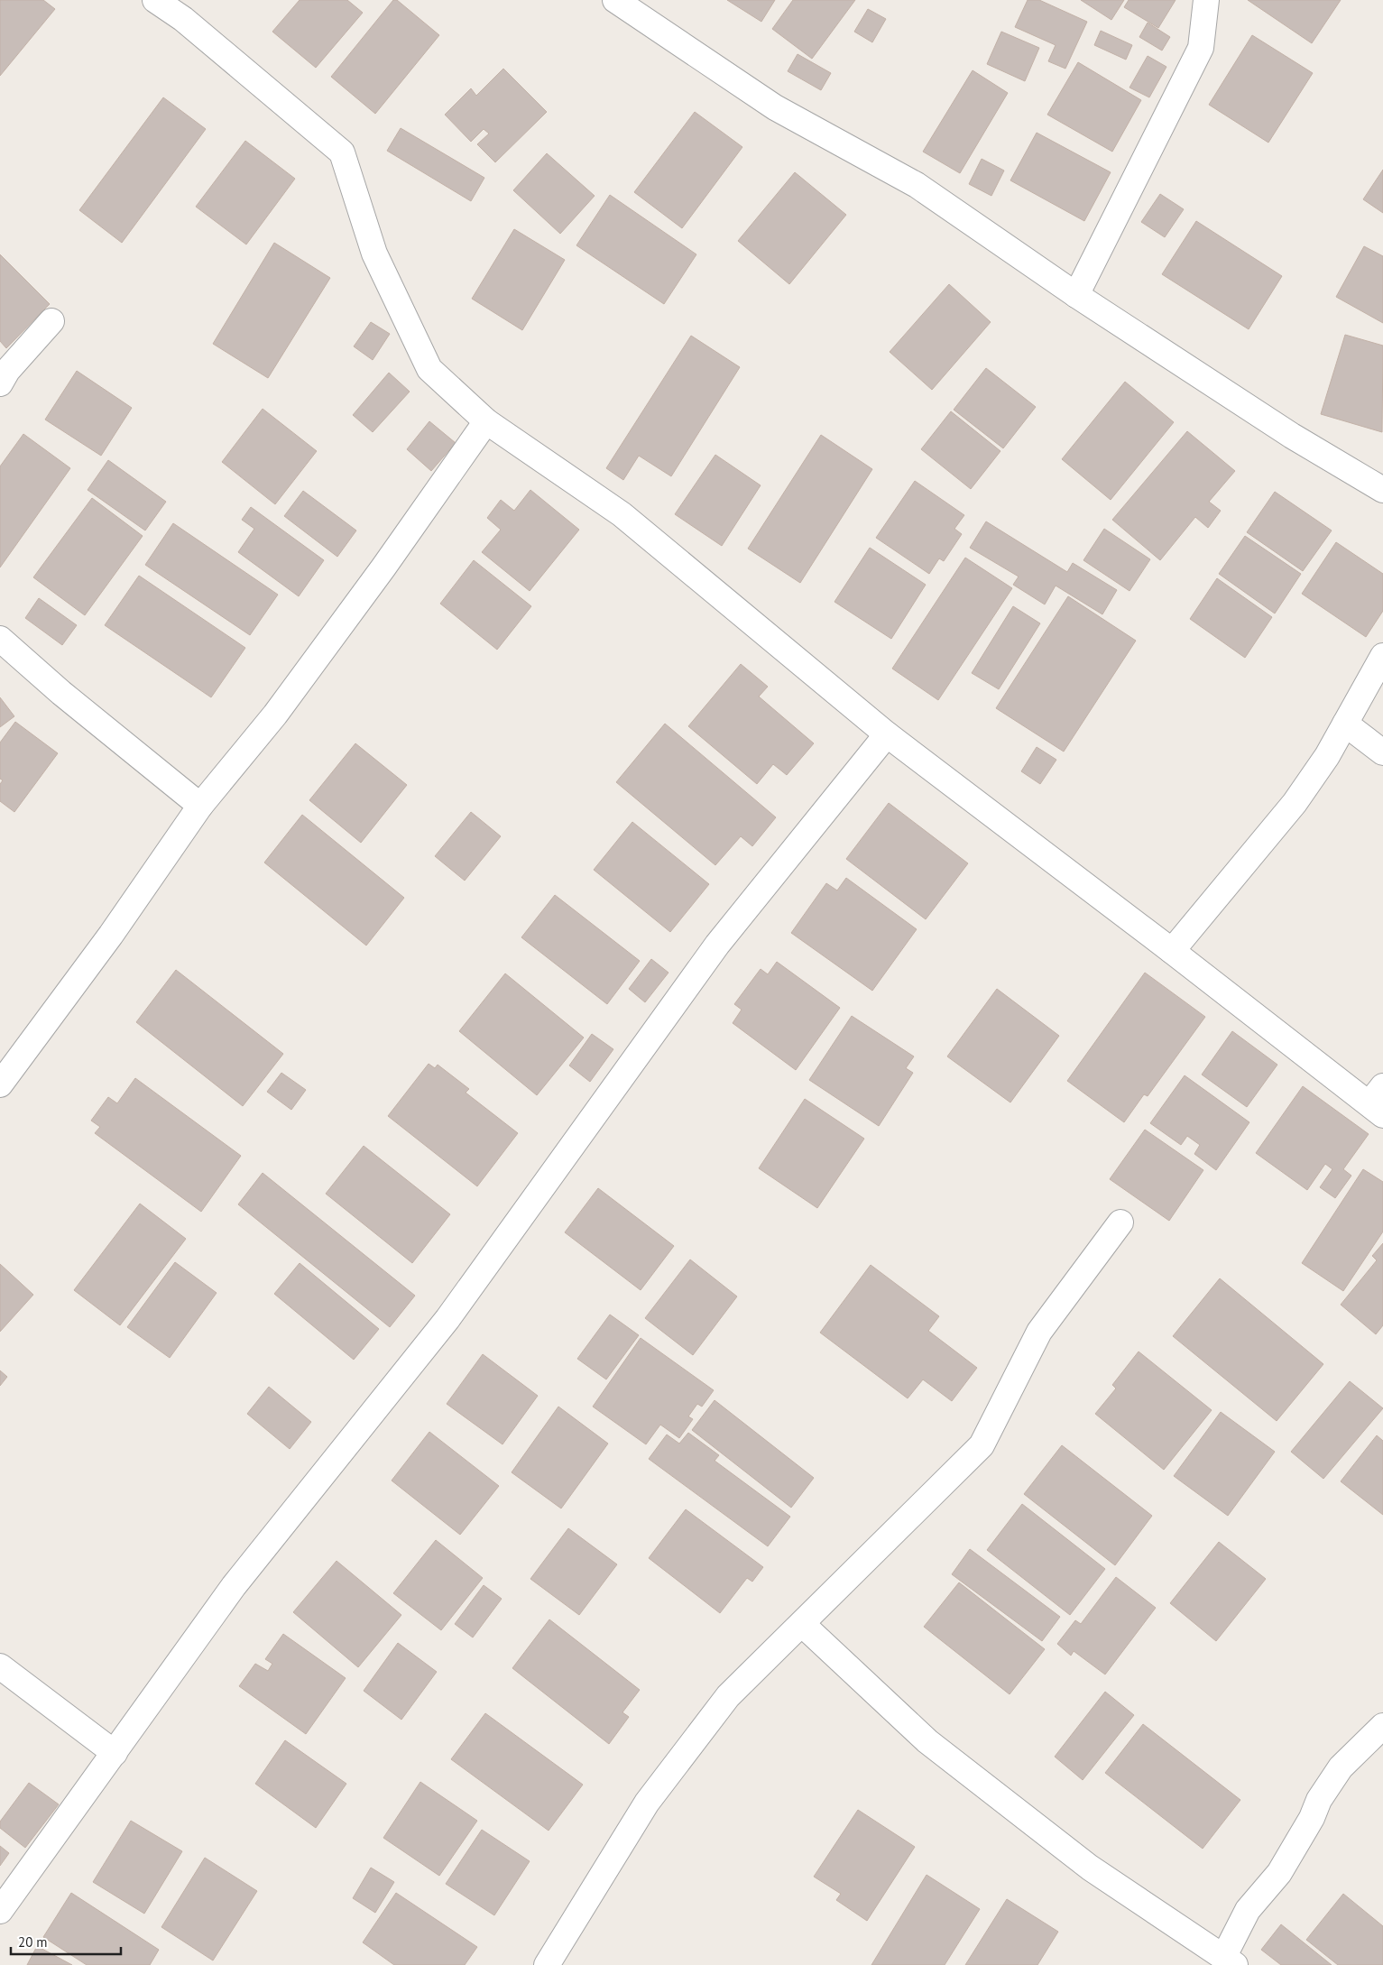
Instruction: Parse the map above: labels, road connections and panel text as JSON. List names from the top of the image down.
{
  "scale_bar": "20 m"
}
